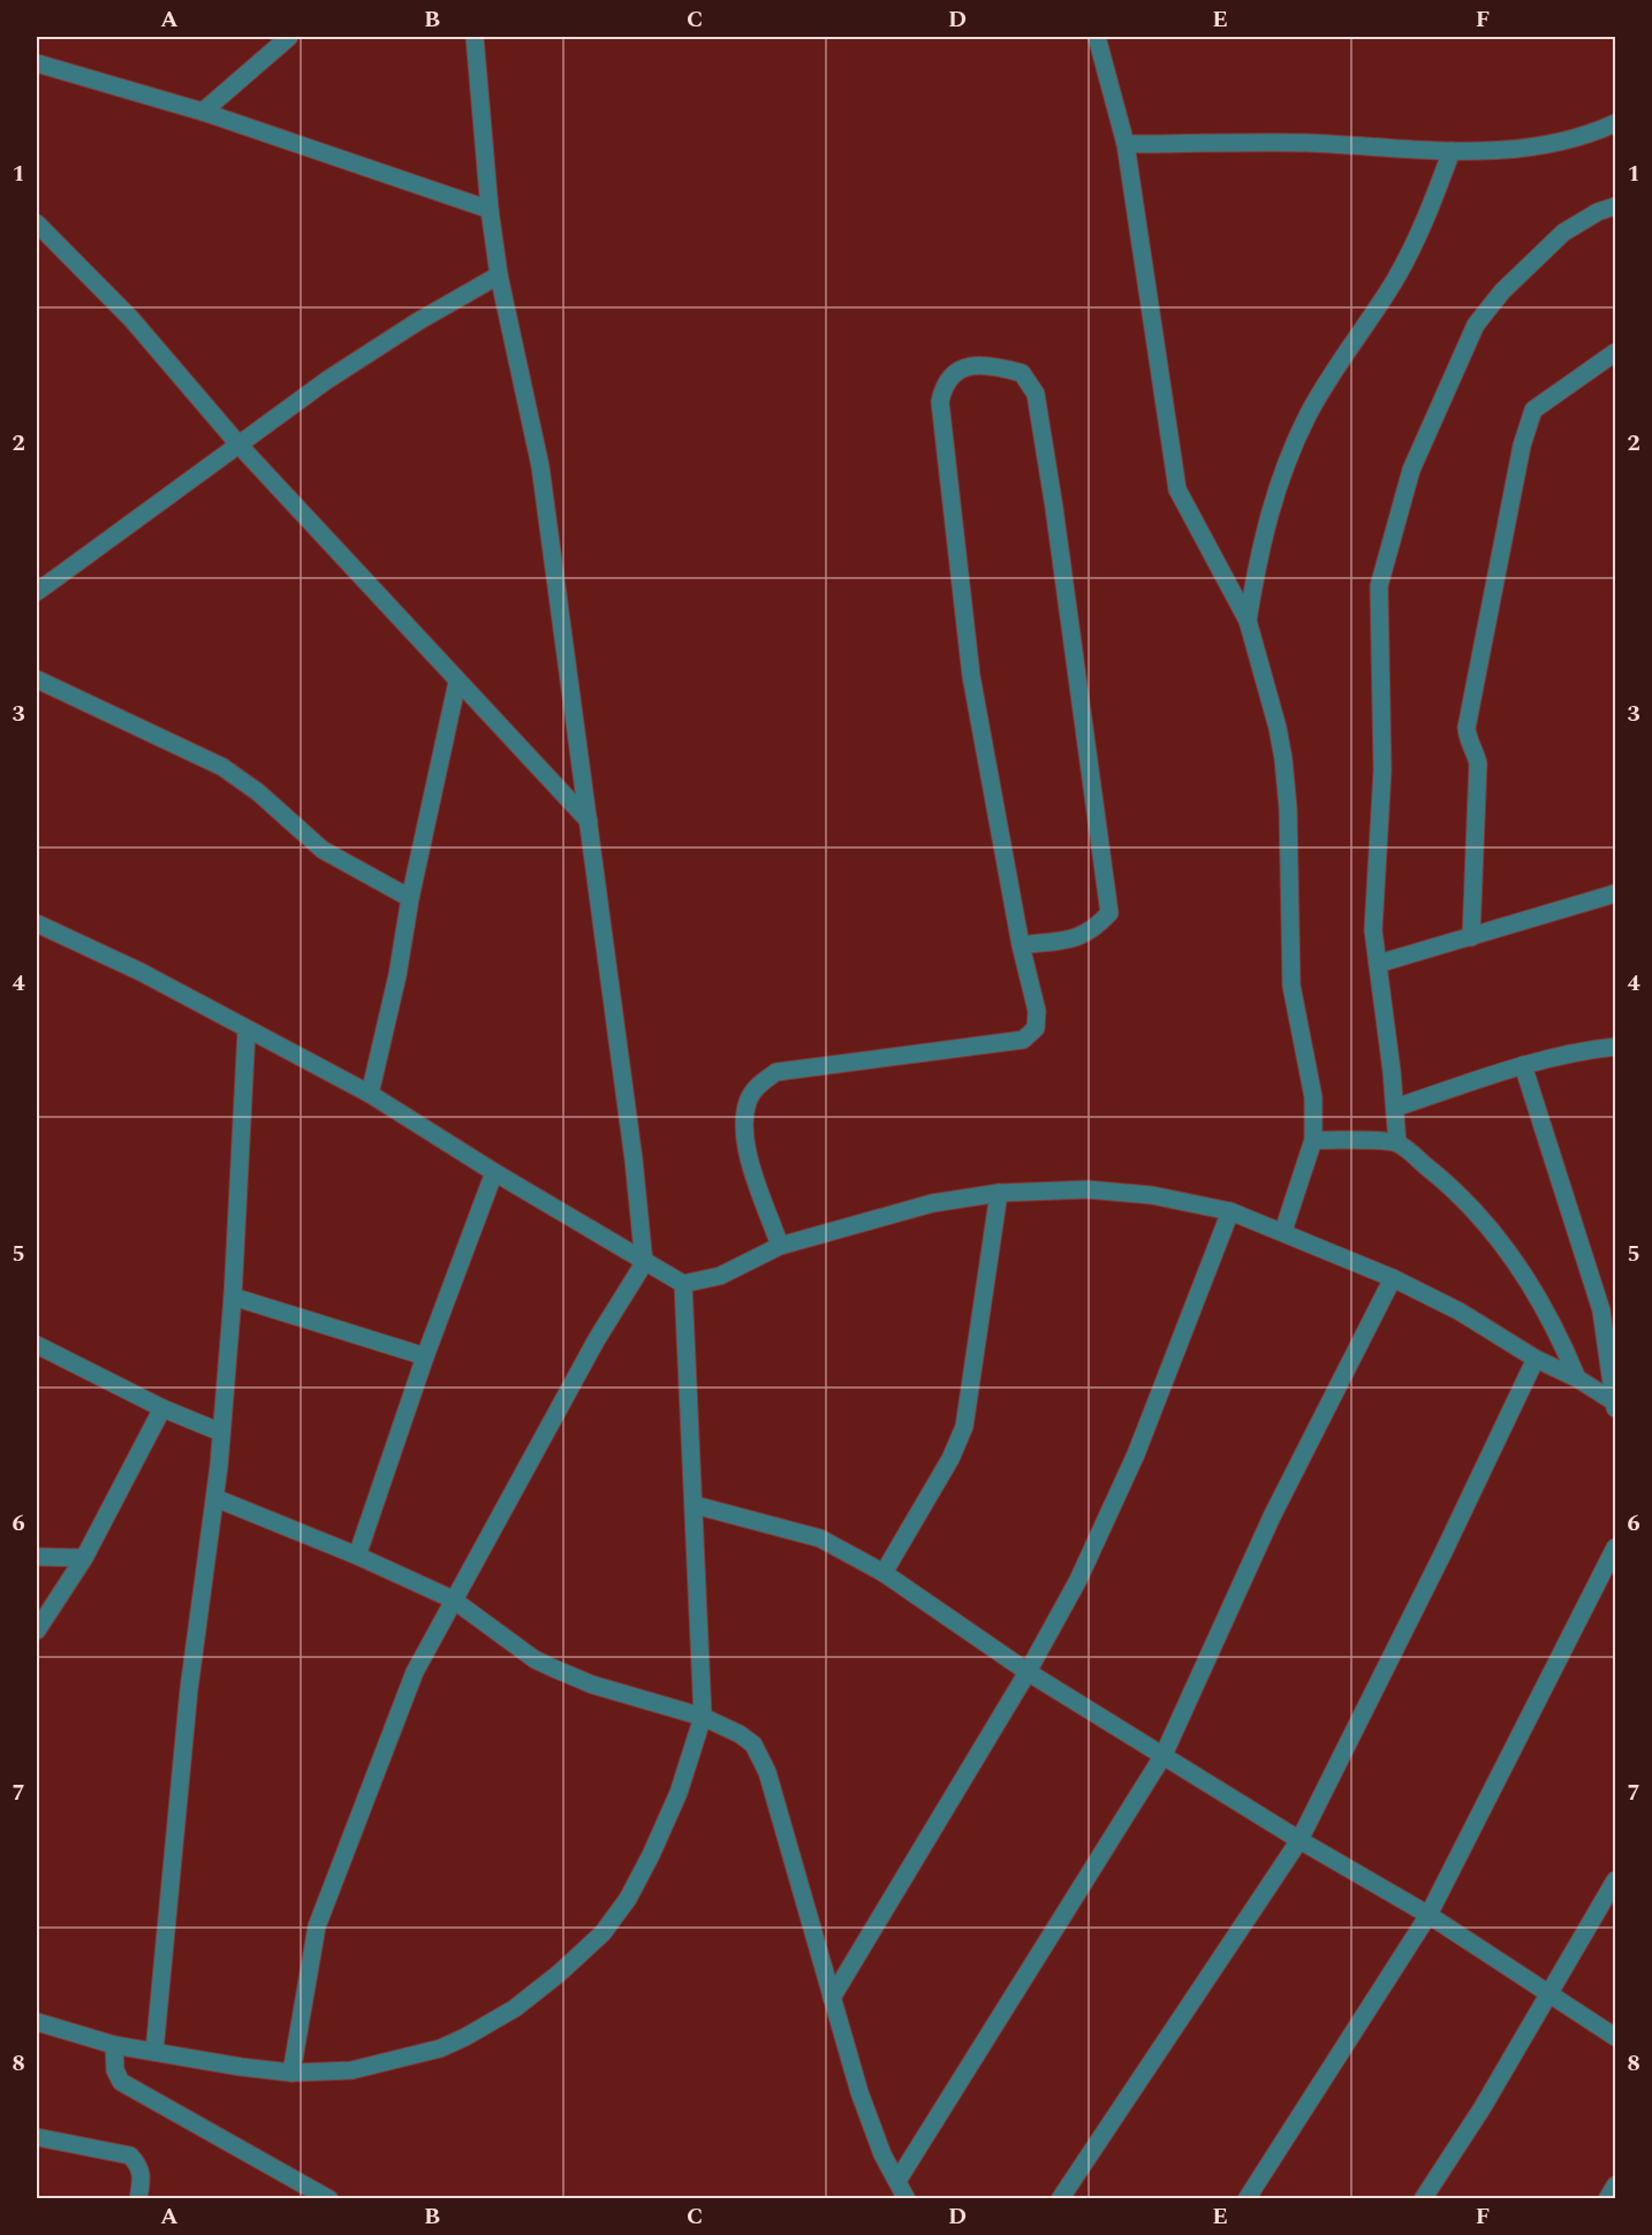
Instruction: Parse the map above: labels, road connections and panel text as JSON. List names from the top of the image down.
{
  "grid": {
    "columns": [
      "A",
      "B",
      "C",
      "D",
      "E",
      "F"
    ],
    "rows": [
      "1",
      "2",
      "3",
      "4",
      "5",
      "6",
      "7",
      "8"
    ]
  }
}
